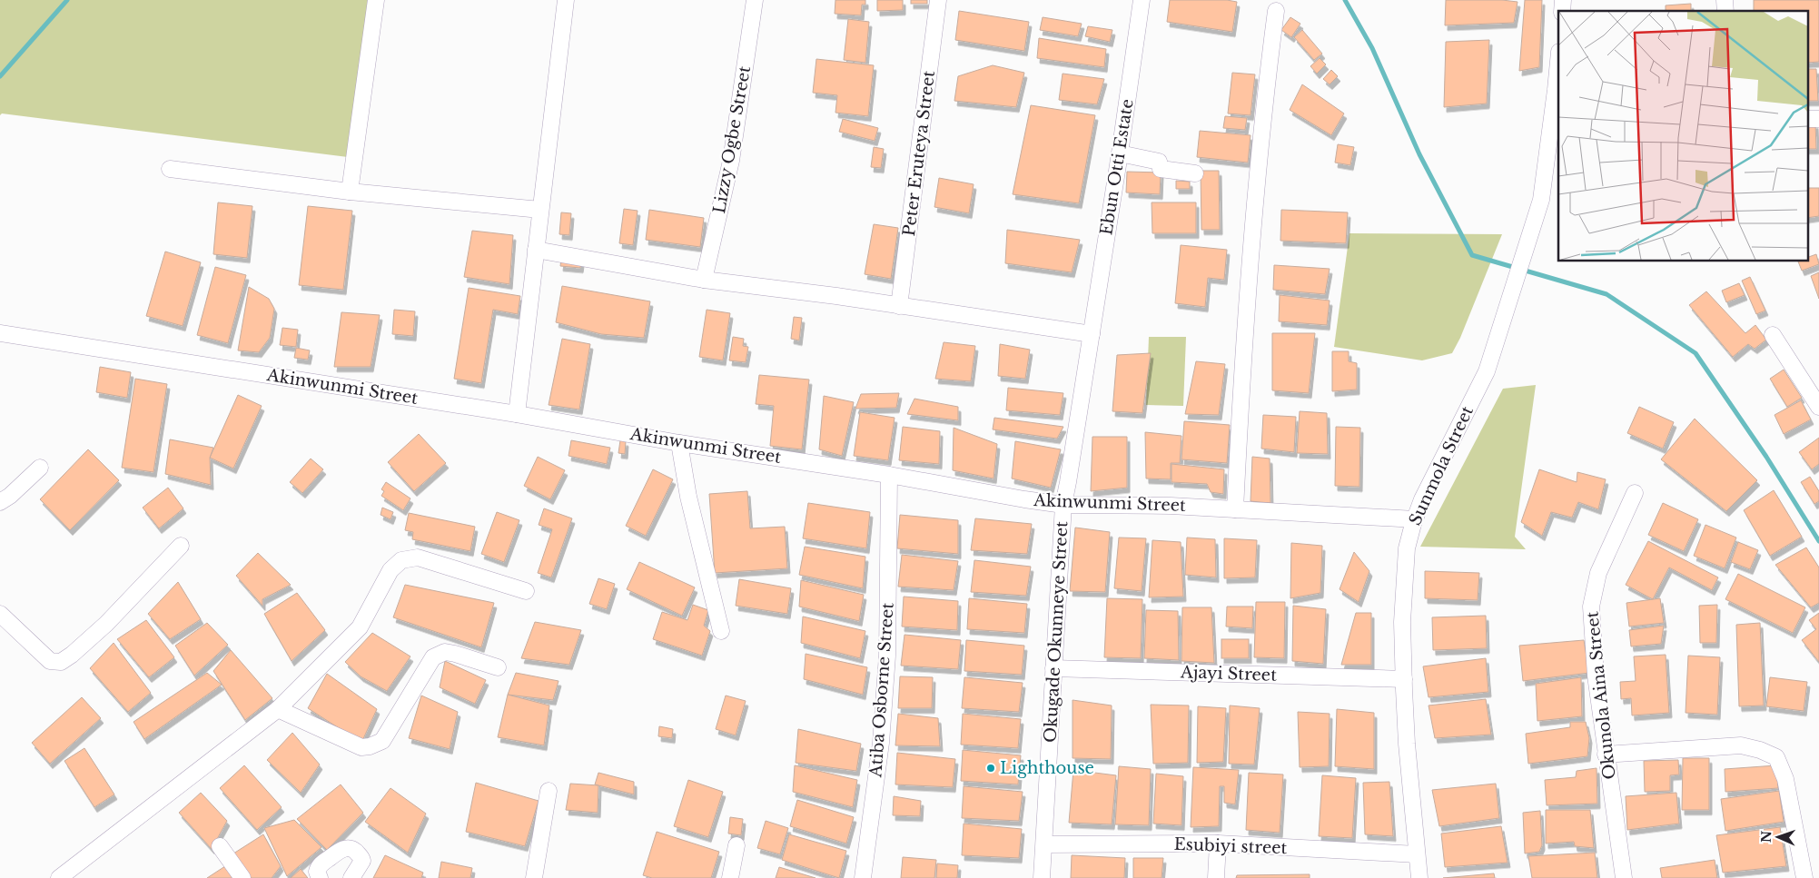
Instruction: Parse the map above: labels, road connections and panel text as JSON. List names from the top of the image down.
{
  "streets": {
    "street": [
      "Lizzy Ogbe Street",
      "Peter Eruteya Street",
      "Ebun Otti Estate",
      "Akinwunmi Street",
      "Sunmola Street",
      "Okugade Okunneye Street",
      "Ajayi Street",
      "Atiba Osborne Street",
      "Okunola Aina Street",
      "Esubiyi street"
    ]
  },
  "crossings": [
    ["Ebun Otti Estate", "Okugade Okunneye Street"],
    ["Akinwunmi Street", "Sunmola Street"],
    ["Akinwunmi Street", "Okugade Okunneye Street"],
    ["Akinwunmi Street", "Atiba Osborne Street"],
    ["Sunmola Street", "Ajayi Street"],
    ["Sunmola Street", "Esubiyi street"],
    ["Okugade Okunneye Street", "Ajayi Street"],
    ["Okugade Okunneye Street", "Esubiyi street"]
  ],
  "places": ["Lighthouse"],
  "north": "left"
}
